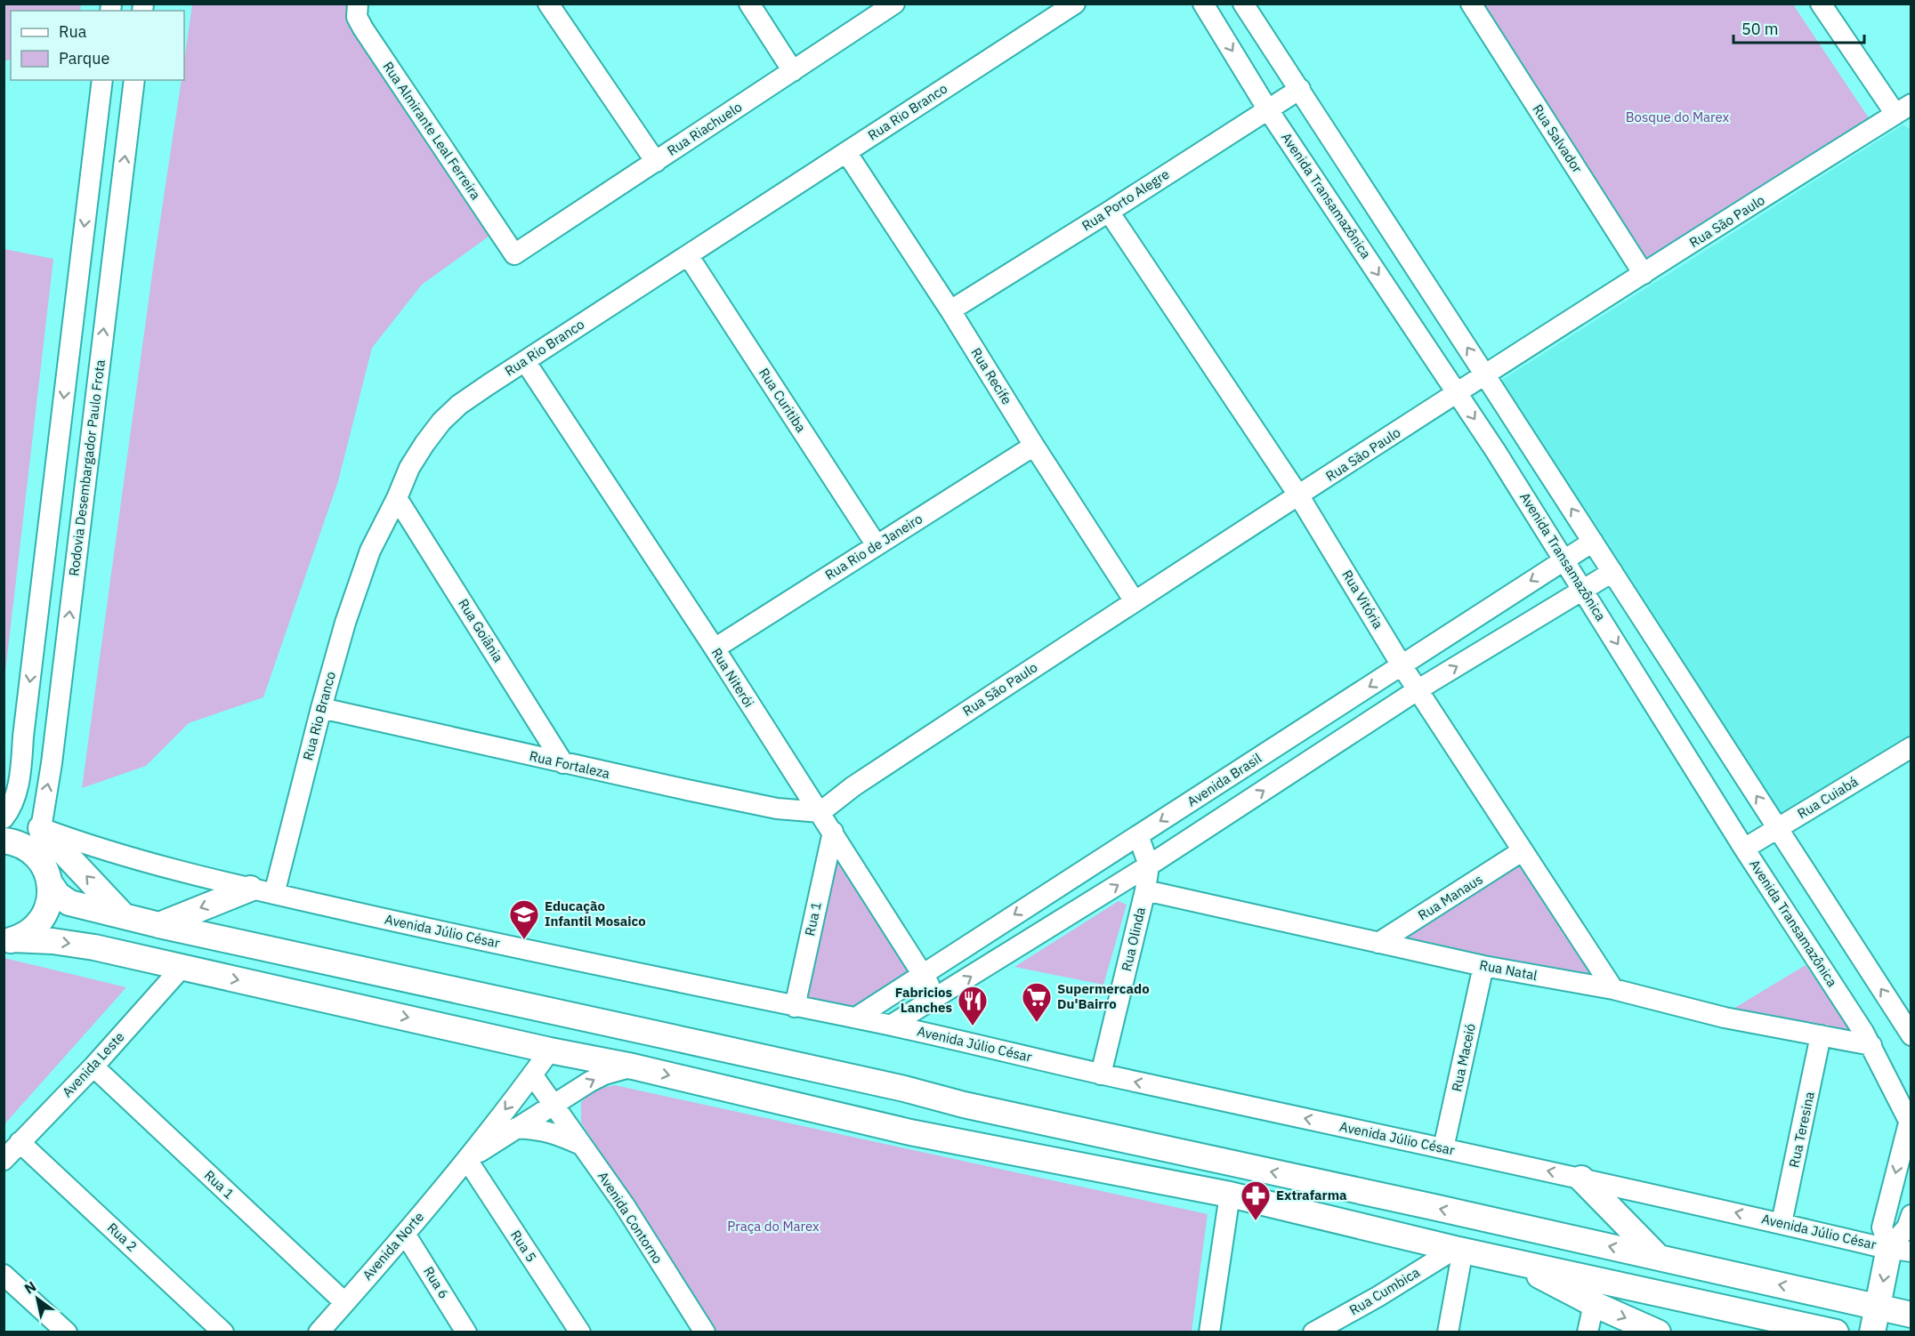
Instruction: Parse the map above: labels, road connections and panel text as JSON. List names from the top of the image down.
{
  "streets": {
    "street": [
      "Rua Rio Branco",
      "Rua Riachuelo",
      "Rua Almirante Leal Ferreira",
      "Rua Salvador",
      "Avenida Transamazônica",
      "Rua Porto Alegre",
      "Rua São Paulo",
      "Rua Recife",
      "Rua Curitiba",
      "Rodovia Desembargador Paulo Frota",
      "Rua Rio de Janeiro",
      "Rua Vitória",
      "Rua Goiânia",
      "Rua Niterói",
      "Rua Fortaleza",
      "Avenida Brasil",
      "Rua Cuiabá",
      "Rua Manaus",
      "Rua 1",
      "Avenida Júlio César",
      "Rua Olinda",
      "Rua Natal",
      "Rua Maceió",
      "Avenida Leste",
      "Rua Teresina",
      "Avenida Contorno",
      "Rua 2",
      "Avenida Norte",
      "Rua 5",
      "Rua 6",
      "Rua Cumbica"
    ]
  },
  "crossings": [
    ["Rua Rio Branco", "Rua Recife"],
    ["Rua Rio Branco", "Rua Curitiba"],
    ["Rua Rio Branco", "Rua Goiânia"],
    ["Rua Rio Branco", "Rua Niterói"],
    ["Rua Rio Branco", "Rua Fortaleza"],
    ["Rua Rio Branco", "Avenida Júlio César"],
    ["Rua Riachuelo", "Rua Almirante Leal Ferreira"],
    ["Rua Salvador", "Rua São Paulo"],
    ["Avenida Transamazônica", "Rua Porto Alegre"],
    ["Avenida Transamazônica", "Rua São Paulo"],
    ["Avenida Transamazônica", "Avenida Brasil"],
    ["Avenida Transamazônica", "Rua Cuiabá"],
    ["Avenida Transamazônica", "Rua Natal"],
    ["Rua Porto Alegre", "Rua Recife"],
    ["Rua Porto Alegre", "Rua Vitória"],
    ["Rua São Paulo", "Rua Recife"],
    ["Rua São Paulo", "Rua Vitória"],
    ["Rua São Paulo", "Rua Niterói"],
    ["Rua São Paulo", "Rua Fortaleza"],
    ["Rua Recife", "Rua Rio de Janeiro"],
    ["Rua Curitiba", "Rua Rio de Janeiro"],
    ["Rodovia Desembargador Paulo Frota", "Avenida Júlio César"],
    ["Rua Rio de Janeiro", "Rua Niterói"],
    ["Rua Vitória", "Avenida Brasil"],
    ["Rua Vitória", "Rua Manaus"],
    ["Rua Vitória", "Rua Natal"],
    ["Rua Goiânia", "Rua Fortaleza"],
    ["Rua Niterói", "Rua Fortaleza"],
    ["Rua Niterói", "Avenida Brasil"],
    ["Rua Niterói", "Rua 1"],
    ["Avenida Brasil", "Avenida Júlio César"],
    ["Rua Manaus", "Rua Natal"],
    ["Rua 1", "Avenida Júlio César"],
    ["Rua 1", "Avenida Leste"],
    ["Rua 1", "Avenida Norte"],
    ["Avenida Júlio César", "Rua Olinda"],
    ["Avenida Júlio César", "Rua Maceió"],
    ["Avenida Júlio César", "Rua Teresina"],
    ["Rua Olinda", "Rua Natal"],
    ["Rua Natal", "Rua Maceió"],
    ["Rua Natal", "Rua Teresina"],
    ["Avenida Leste", "Rua 2"],
    ["Avenida Norte", "Rua 5"],
    ["Avenida Norte", "Rua 6"]
  ],
  "one_way": ["Avenida Júlio César"],
  "parks": ["Bosque do Marex", "Praça do Marex"],
  "places": {
    "school or university": ["Educação Infantil Mosaico"],
    "supermarket": ["Supermercado Du'Bairro"],
    "restaurant": ["Fabricios Lanches"],
    "pharmacy": ["Extrafarma"]
  },
  "legend": ["Rua", "Parque"],
  "scale_bar": "50 m",
  "north": "top left"
}
